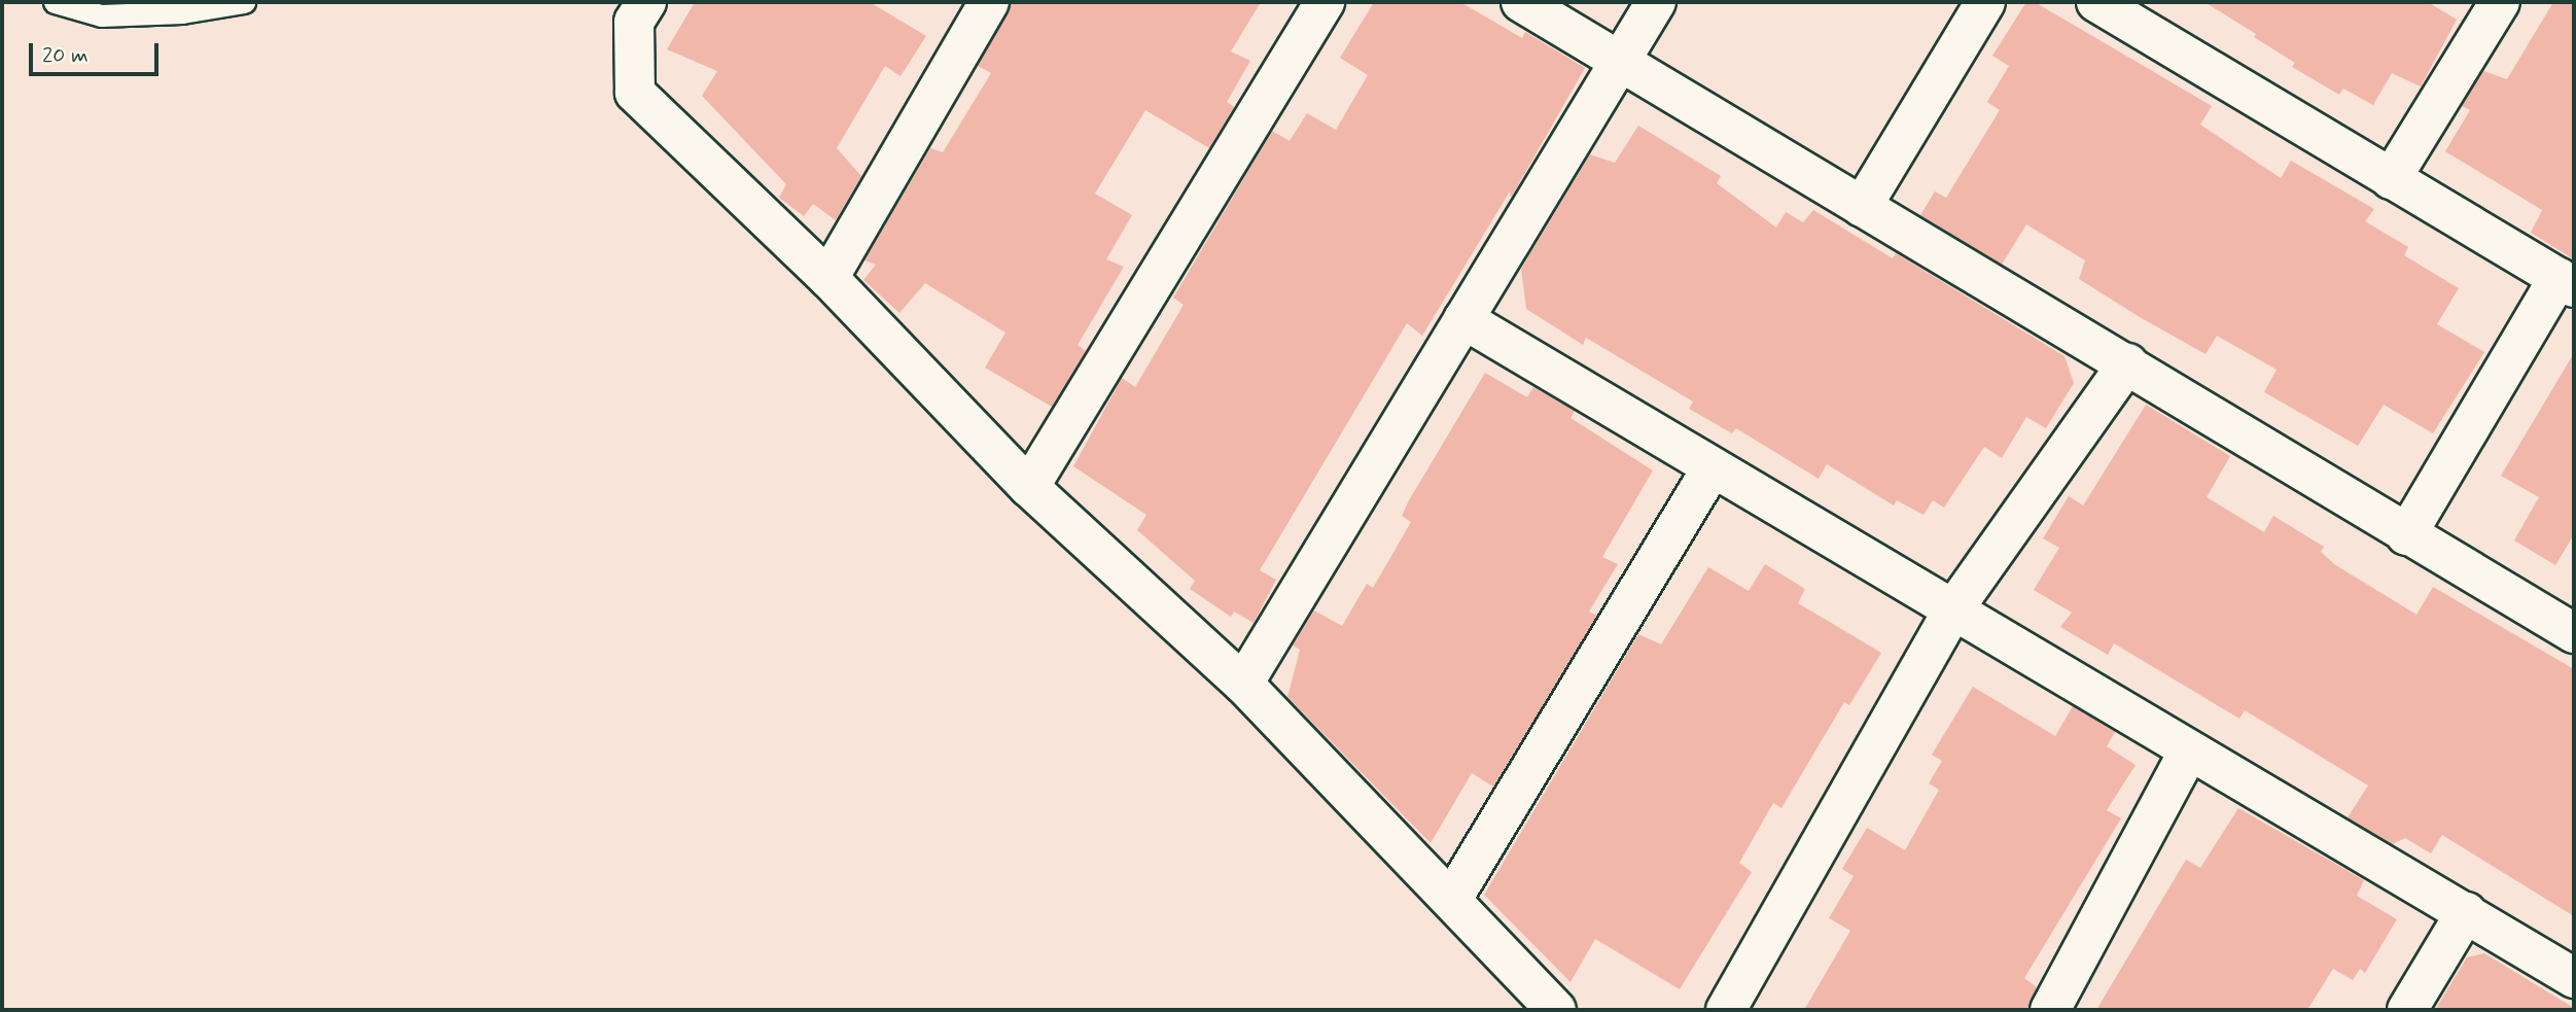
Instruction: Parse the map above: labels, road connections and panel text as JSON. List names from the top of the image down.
{
  "scale_bar": "20 m"
}
